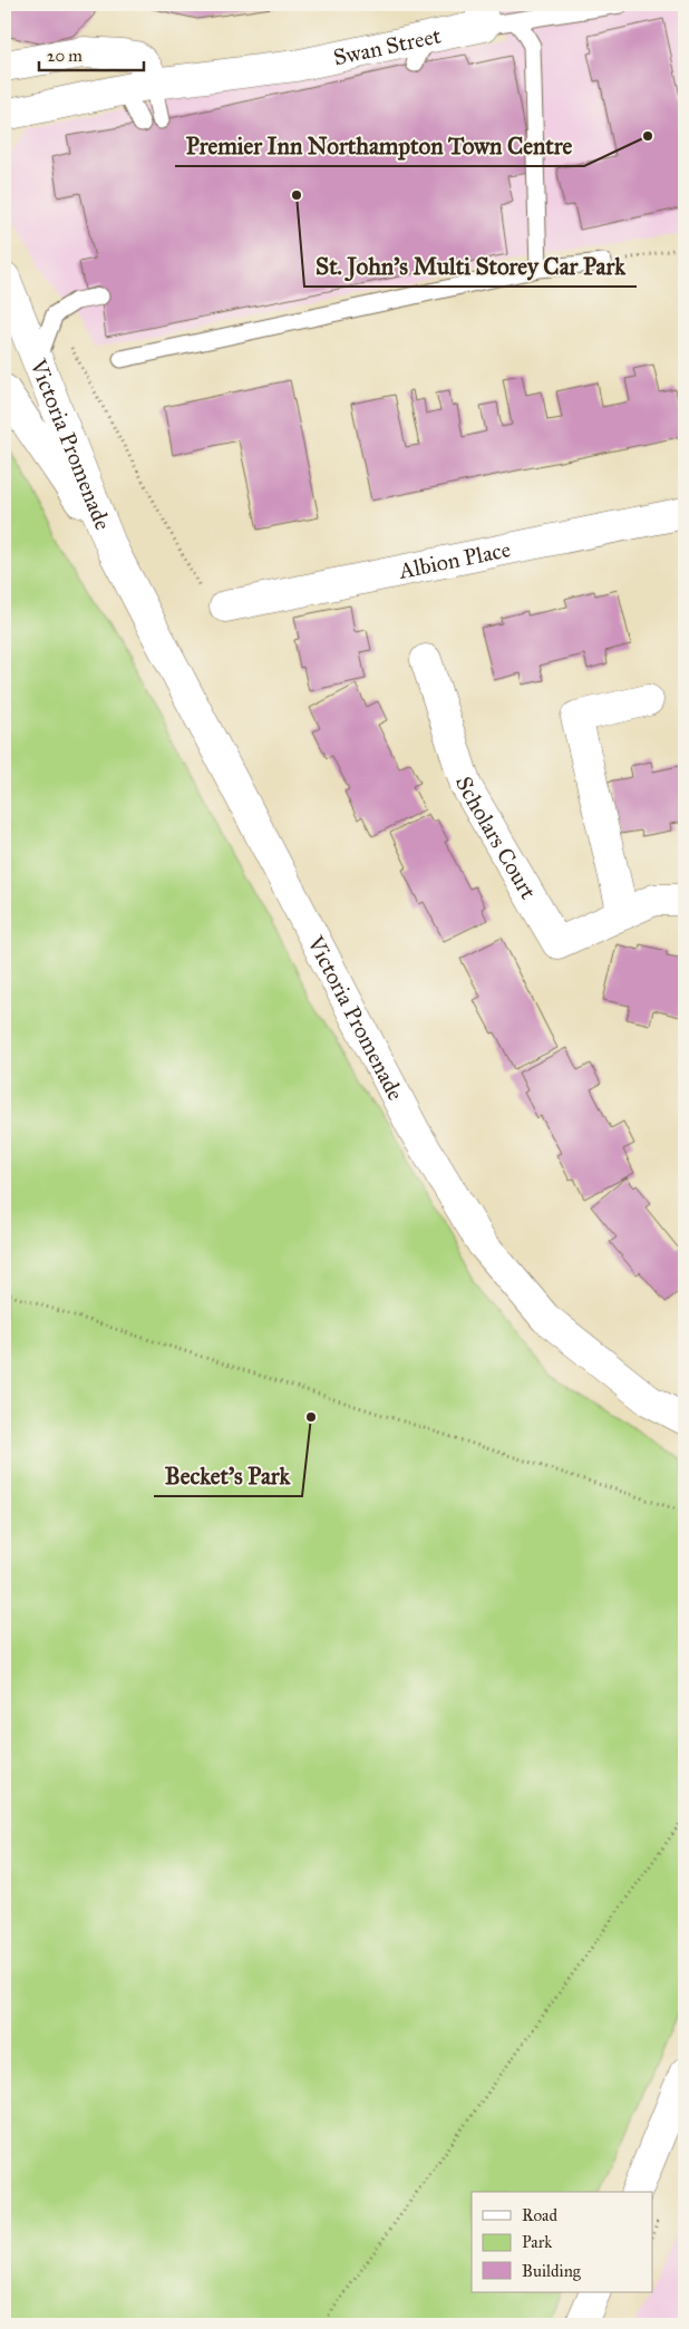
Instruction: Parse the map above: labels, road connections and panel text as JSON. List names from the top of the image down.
{
  "streets": {
    "street": [
      "Swan Street",
      "Victoria Promenade",
      "Albion Place",
      "Scholars Court"
    ]
  },
  "places": ["Premier Inn Northampton Town Centre", "St. John's Multi Storey Car Park", "Becket's Park"],
  "legend": ["Road", "Park", "Building"],
  "scale_bar": "20 m"
}
